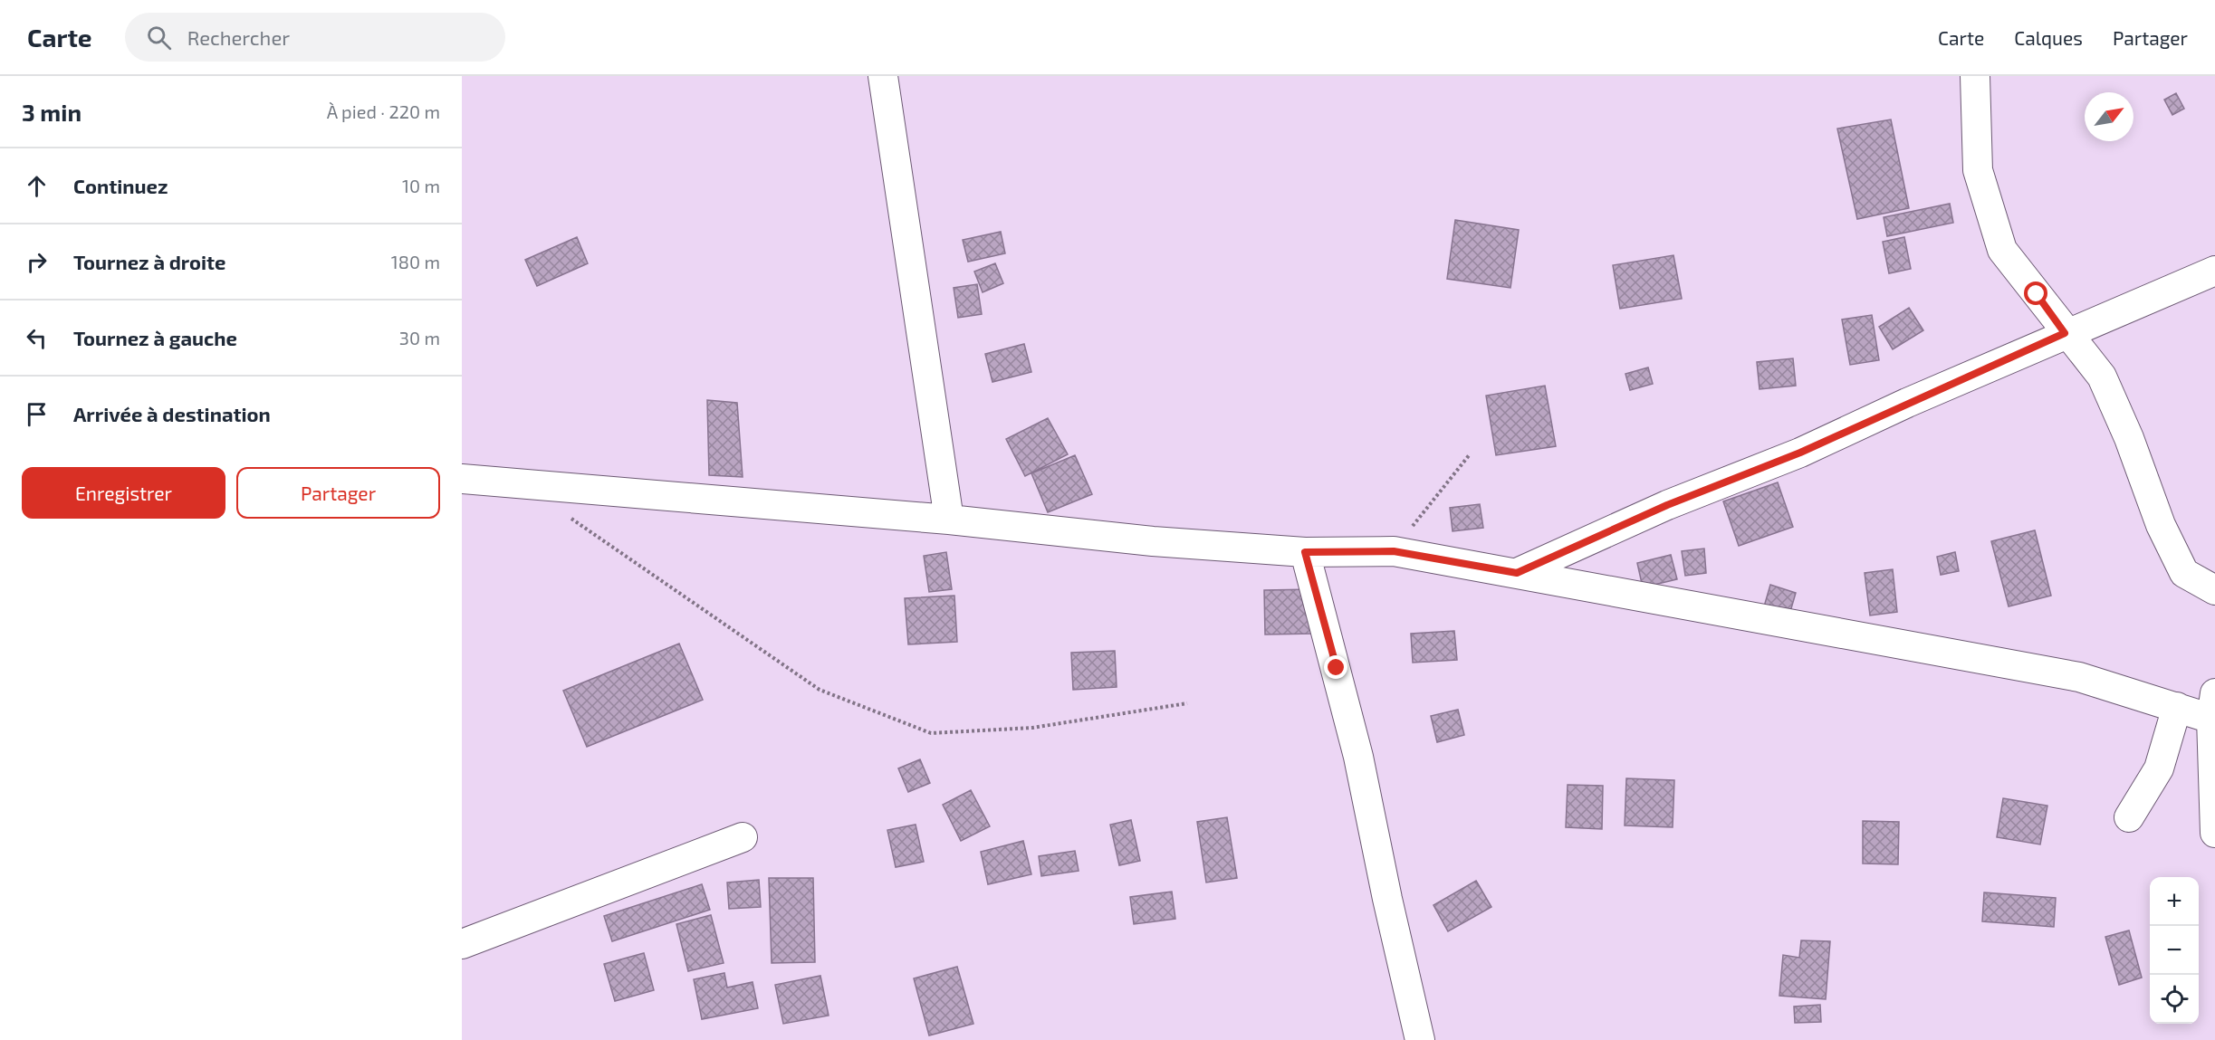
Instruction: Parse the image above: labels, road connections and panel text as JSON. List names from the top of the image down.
{
  "north": "top right",
  "page": {
    "header": "Carte",
    "search": "Rechercher",
    "nav": ["Carte", "Calques", "Partager"],
    "heading": ["3 min", "À pied · 220 m"],
    "list": [
      ["Continuez", "10 m"],
      ["Tournez à droite", "180 m"],
      ["Tournez à gauche", "30 m"],
      "Arrivée à destination"
    ],
    "buttons": ["Enregistrer", "Partager"],
    "map_buttons": ["+", "−"]
  }
}
